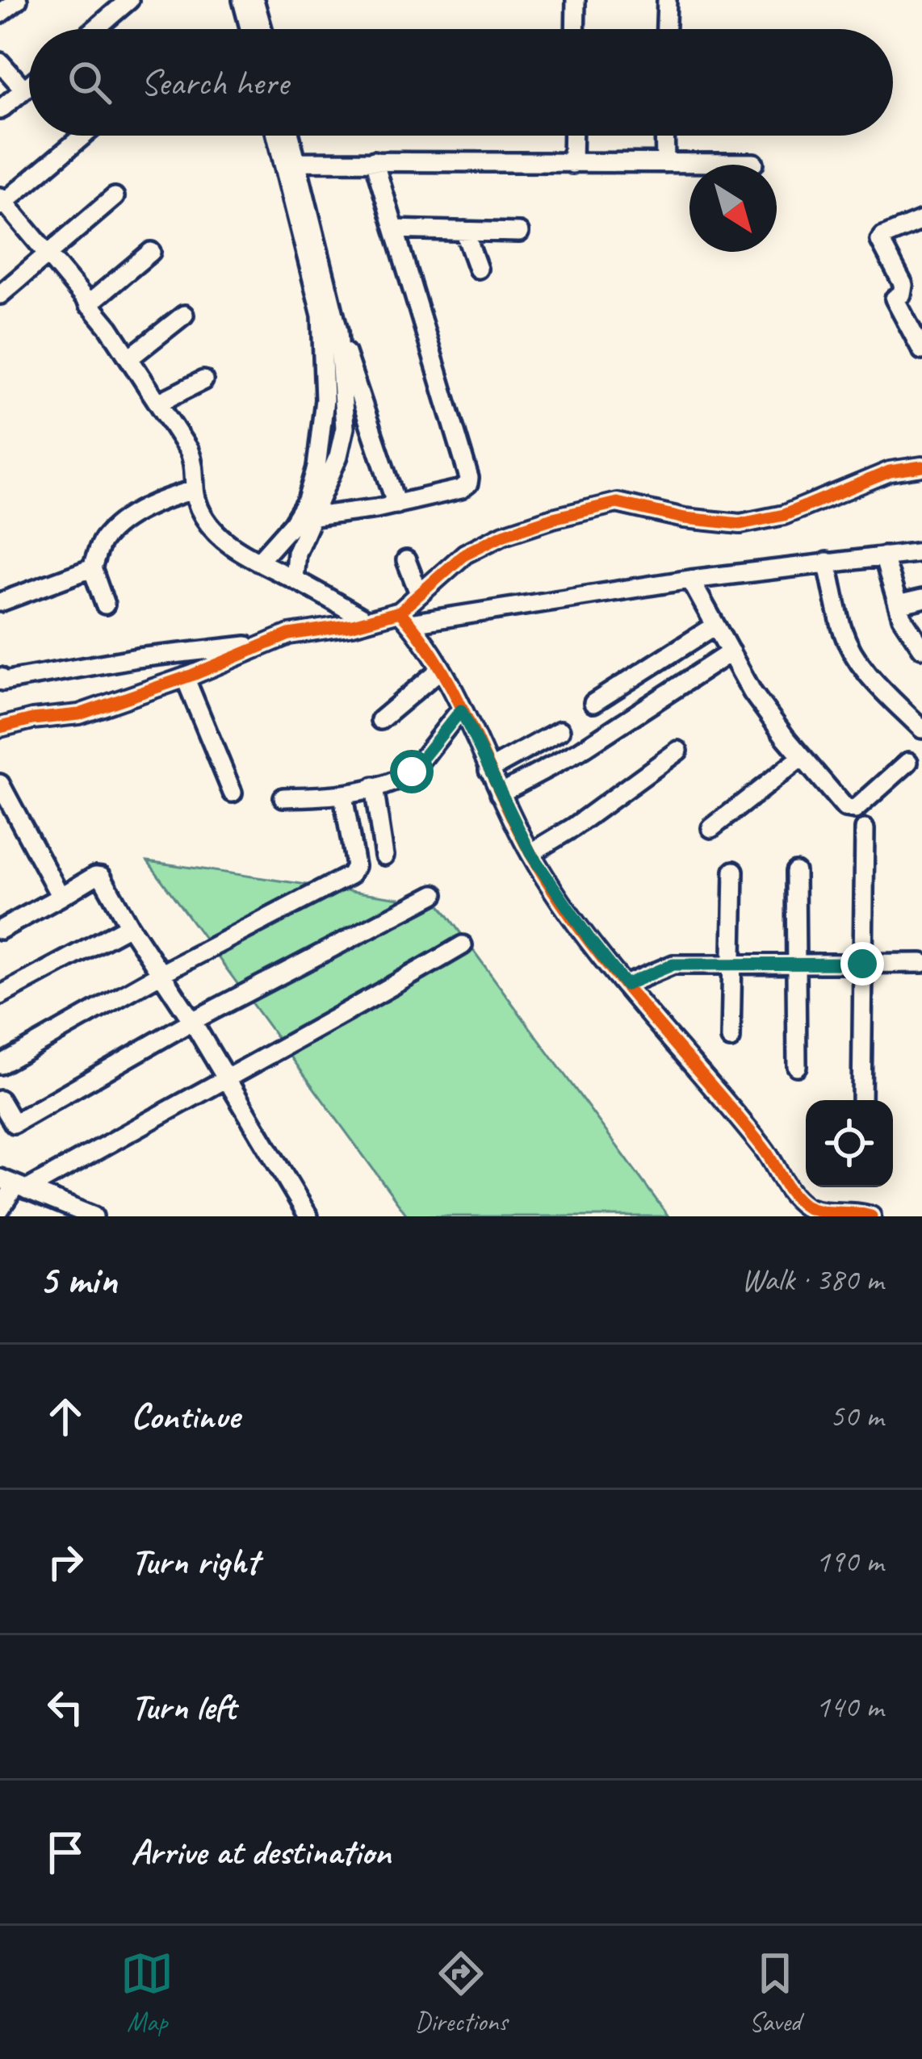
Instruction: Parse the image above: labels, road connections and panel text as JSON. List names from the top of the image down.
{
  "north": "bottom right",
  "page": {
    "search": "Search here",
    "heading": ["5 min", "Walk · 380 m"],
    "list": [
      ["Continue", "50 m"],
      ["Turn right", "190 m"],
      ["Turn left", "140 m"],
      "Arrive at destination"
    ],
    "nav": ["Map", "Directions", "Saved"]
  }
}
